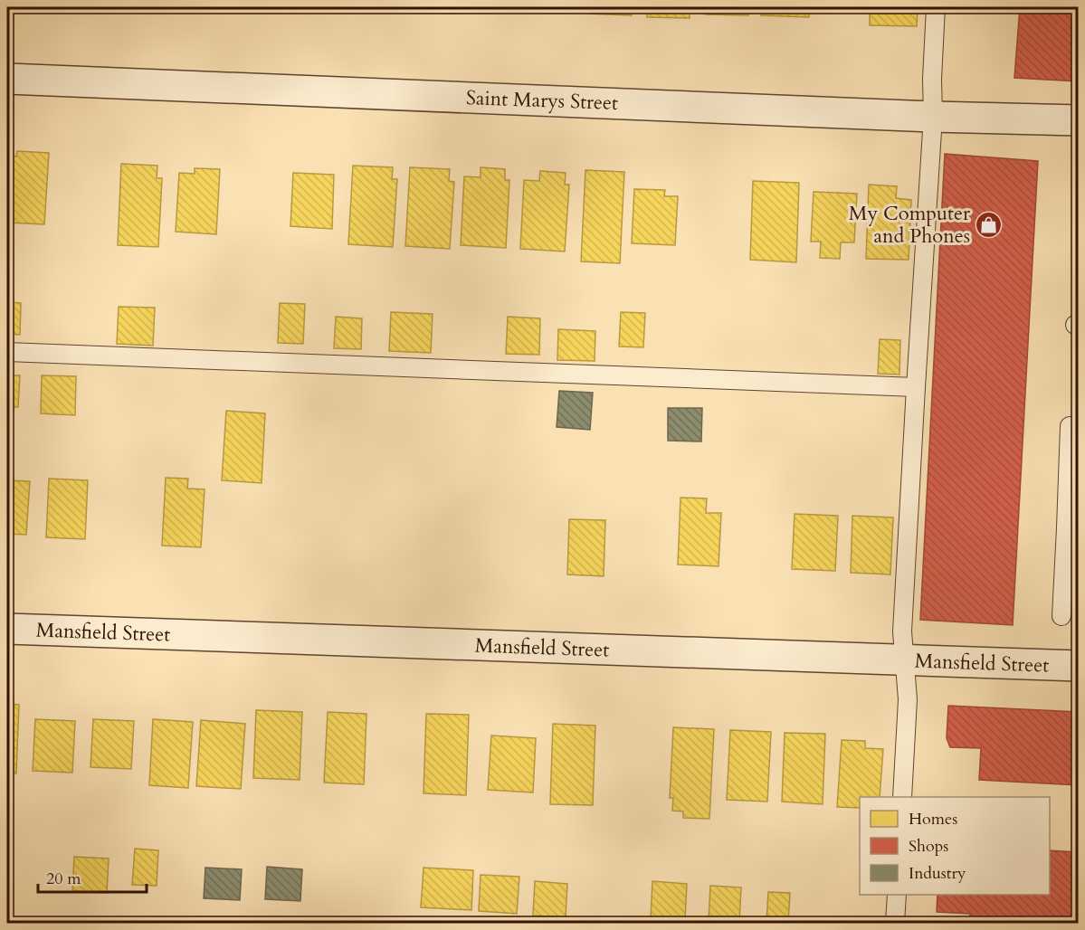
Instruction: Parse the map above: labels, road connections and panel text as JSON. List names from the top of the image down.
{
  "streets": {
    "street": ["Saint Marys Street", "Mansfield Street"]
  },
  "places": {
    "shop": ["My Computer and Phones"]
  },
  "legend": ["Homes", "Shops", "Industry"],
  "scale_bar": "20 m"
}
